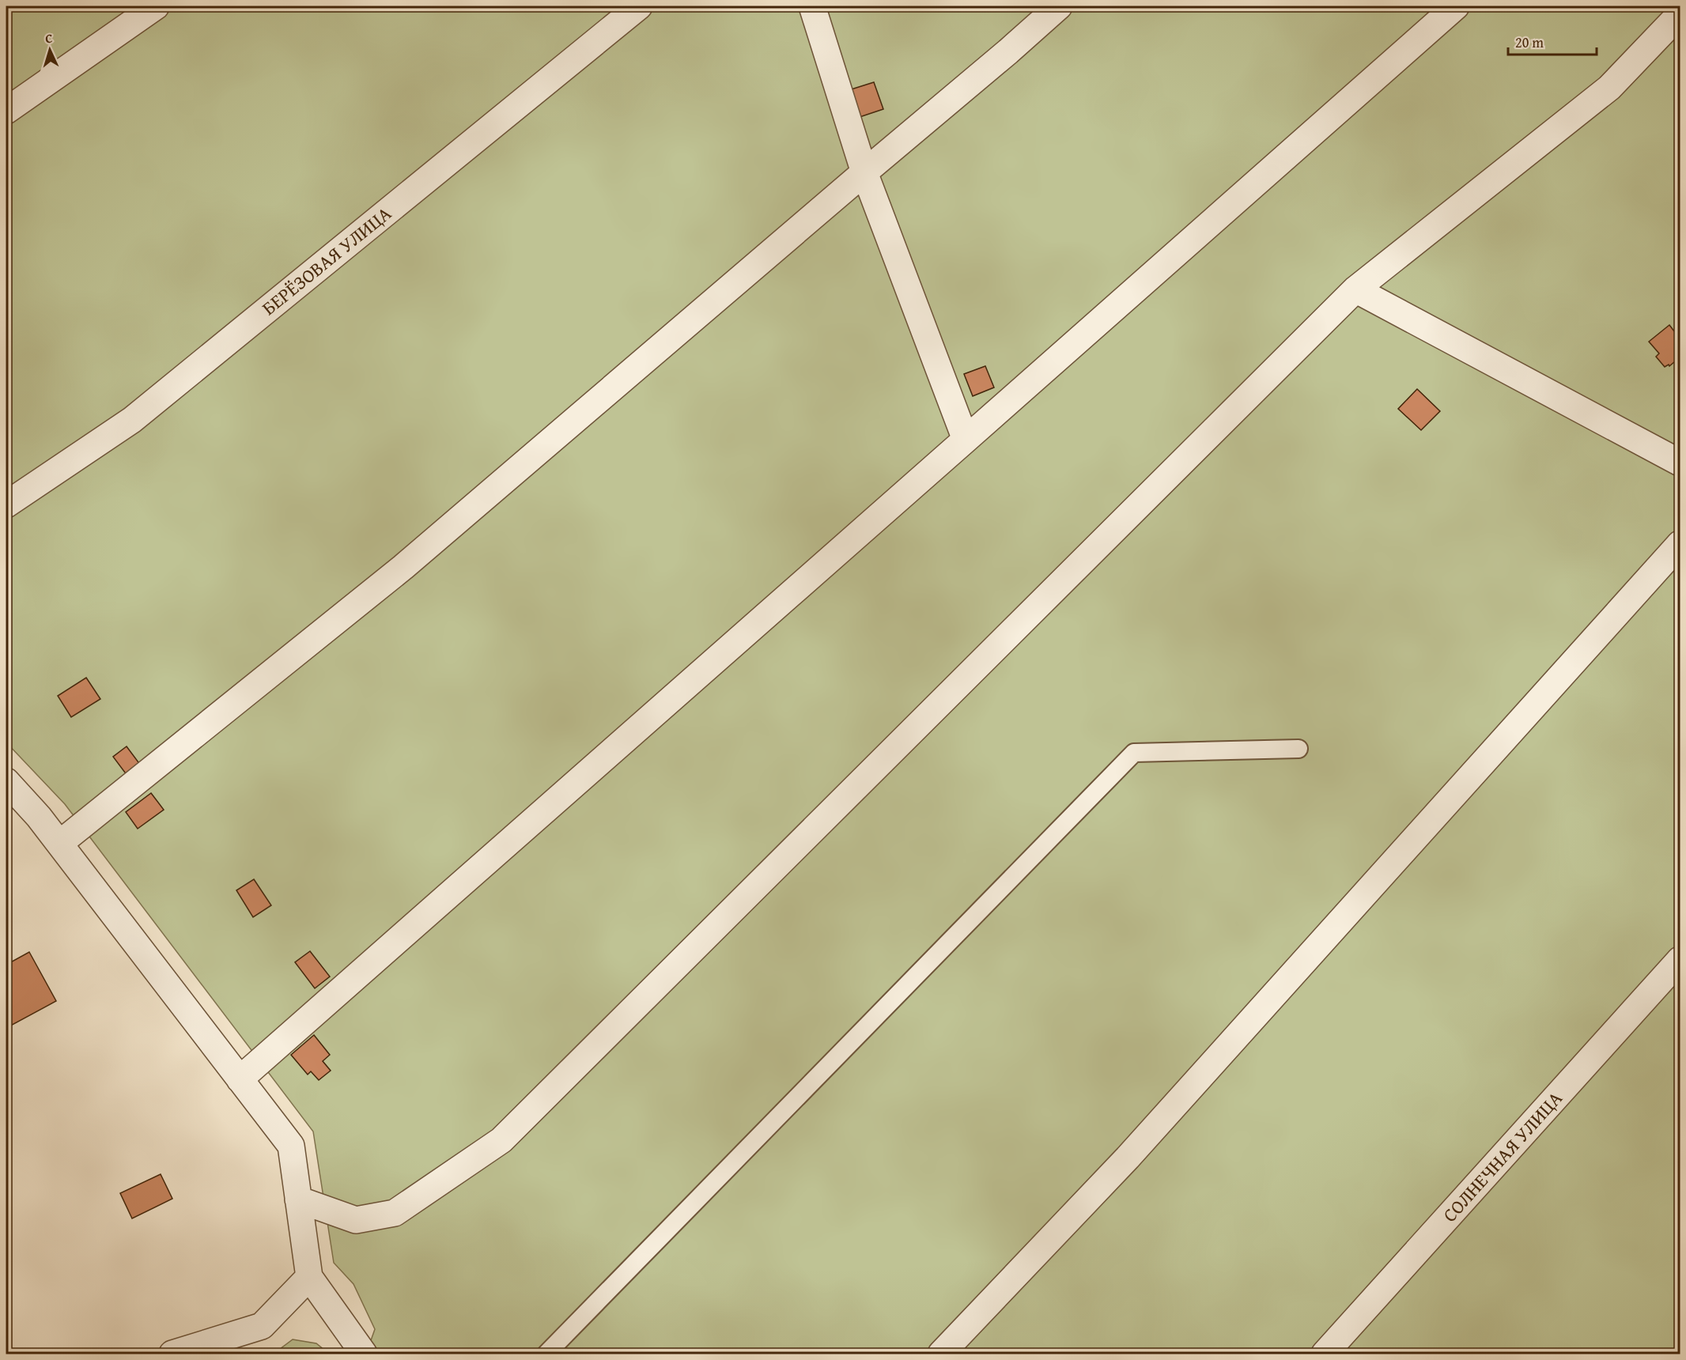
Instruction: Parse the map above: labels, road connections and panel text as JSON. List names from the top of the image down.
{
  "streets": {
    "street": ["БЕРЁЗОВАЯ УЛИЦА", "СОЛНЕЧНАЯ УЛИЦА"]
  },
  "scale_bar": "20 m",
  "north": "top"
}
